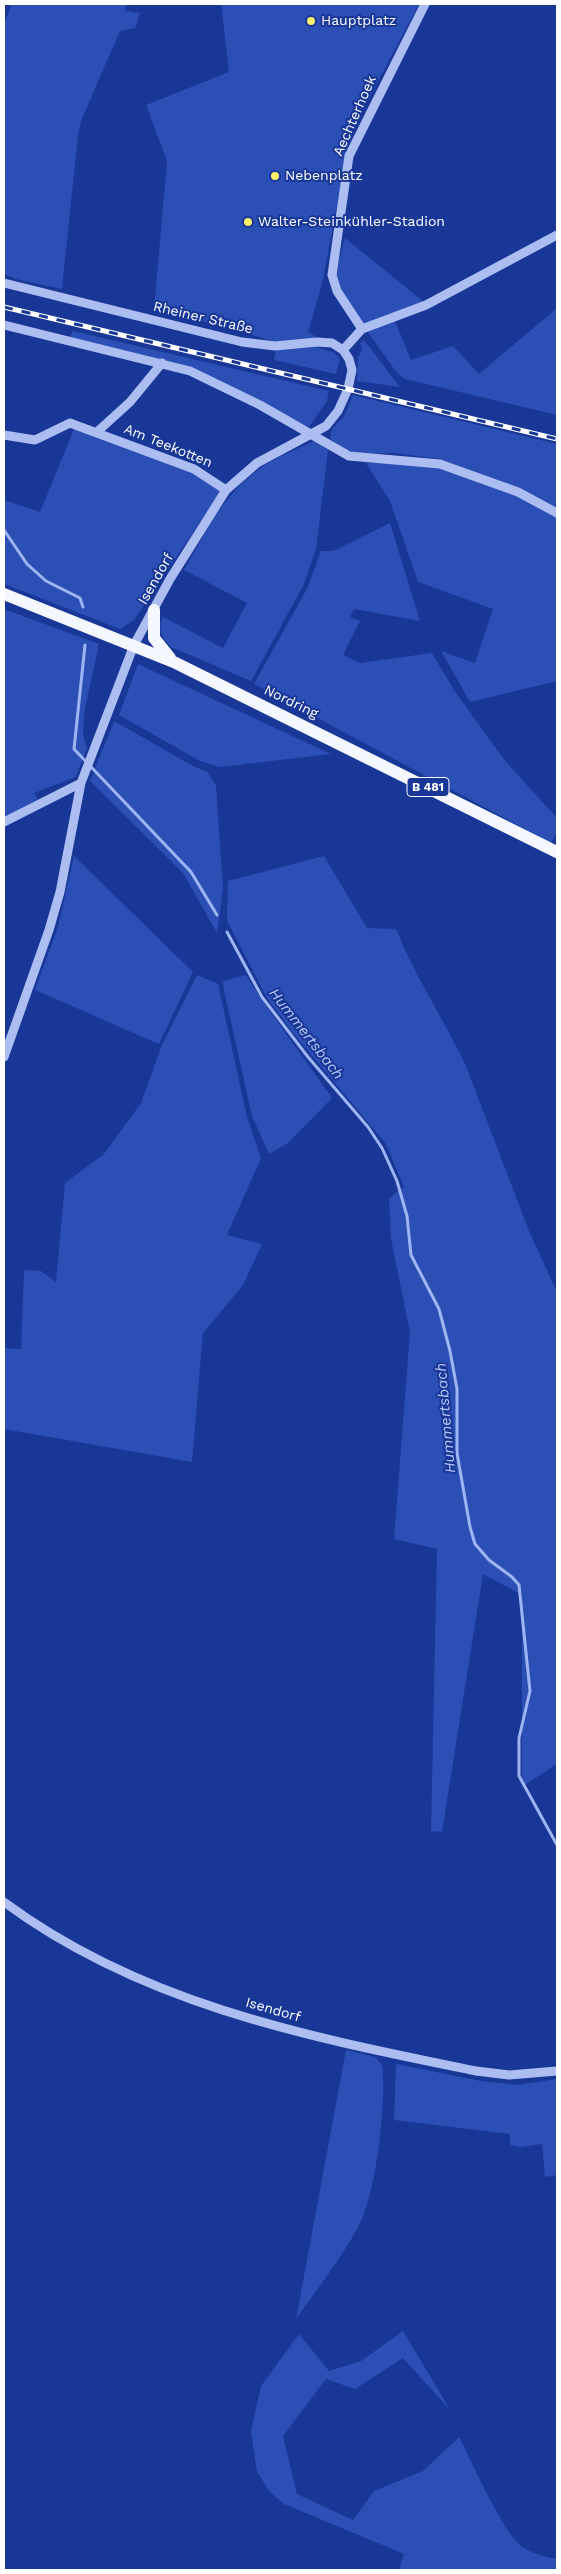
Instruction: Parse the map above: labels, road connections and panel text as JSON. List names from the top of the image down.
{
  "streets": {
    "main road": ["Nordring", "B 481"],
    "street": [
      "Aechterhoek",
      "Rheiner Straße",
      "Am Teekotten",
      "Isendorf"
    ]
  },
  "crossings": [
    ["Rheiner Straße", "Isendorf"],
    ["Am Teekotten", "Isendorf"],
    ["Isendorf", "Nordring"]
  ],
  "water": ["Hummertsbach"],
  "places": ["Hauptplatz", "Nebenplatz", "Walter-Steinkühler-Stadion"]
}
